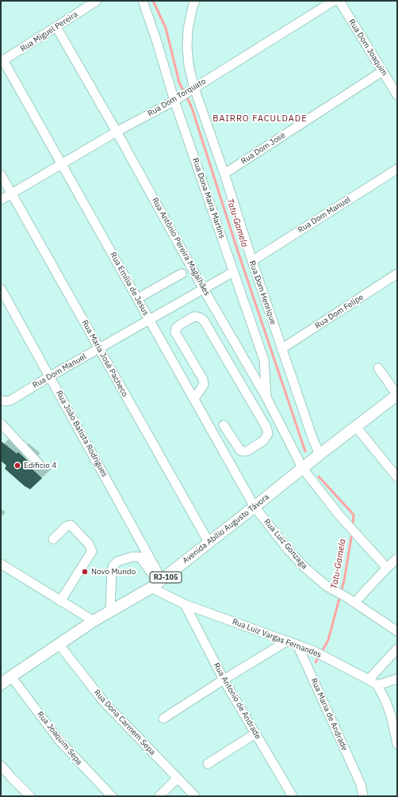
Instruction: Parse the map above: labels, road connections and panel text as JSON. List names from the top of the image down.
{
  "streets": {
    "main road": ["Avenida Abílio Augusto Távora", "RJ-105"],
    "street": [
      "Rua Miguel Pereira",
      "Rua Dom Joaquim",
      "Rua Dom Torquato",
      "Rua Dom José",
      "Rua Dona Maria Martins",
      "Rua Dom Manuel",
      "Rua Antônio Pereira Magalhães",
      "Rua Emília de Jesus",
      "Rua Dom Henrique",
      "Rua Dom Felipe",
      "Rua Maria José Pacheco",
      "Rua João Batista Rodrigues",
      "Rua Luiz Gonzaga",
      "Rua Luiz Vargas Fernandes",
      "Rua Antonio de Andrade",
      "Rua Maria de Andrade",
      "Rua Dona Carmem Sepa",
      "Rua Joaquim Sepa"
    ]
  },
  "crossings": [
    ["Rua Miguel Pereira", "Rua Antônio Pereira Magalhães"],
    ["Rua Miguel Pereira", "Rua Emília de Jesus"],
    ["Rua Dom Joaquim", "Rua Dom José"],
    ["Rua Dom Torquato", "Rua Dona Maria Martins"],
    ["Rua Dom Torquato", "Rua Antônio Pereira Magalhães"],
    ["Rua Dom Torquato", "Rua Emília de Jesus"],
    ["Rua Dom Torquato", "Rua Dom Henrique"],
    ["Rua Dom Torquato", "Rua Maria José Pacheco"],
    ["Rua Dom José", "Rua Dom Henrique"],
    ["Rua Dona Maria Martins", "Rua Dom Manuel"],
    ["Rua Dona Maria Martins", "Rua Antônio Pereira Magalhães"],
    ["Rua Dom Manuel", "Rua Antônio Pereira Magalhães"],
    ["Rua Dom Manuel", "Rua Emília de Jesus"],
    ["Rua Dom Manuel", "Rua Dom Henrique"],
    ["Rua Dom Manuel", "Rua Maria José Pacheco"],
    ["Rua Dom Manuel", "Rua João Batista Rodrigues"],
    ["Rua Antônio Pereira Magalhães", "Avenida Abílio Augusto Távora"],
    ["Rua Emília de Jesus", "Avenida Abílio Augusto Távora"],
    ["Rua Emília de Jesus", "Rua Luiz Gonzaga"],
    ["Rua Dom Henrique", "Rua Dom Felipe"],
    ["Rua Dom Henrique", "Avenida Abílio Augusto Távora"],
    ["Rua Maria José Pacheco", "Avenida Abílio Augusto Távora"],
    ["Rua João Batista Rodrigues", "Avenida Abílio Augusto Távora"],
    ["Rua João Batista Rodrigues", "Rua Luiz Vargas Fernandes"],
    ["Avenida Abílio Augusto Távora", "Rua Luiz Gonzaga"],
    ["Avenida Abílio Augusto Távora", "Rua Luiz Vargas Fernandes"],
    ["Avenida Abílio Augusto Távora", "Rua Dona Carmem Sepa"],
    ["Avenida Abílio Augusto Távora", "Rua Joaquim Sepa"],
    ["Rua Luiz Vargas Fernandes", "Rua Antonio de Andrade"],
    ["Rua Luiz Vargas Fernandes", "Rua Maria de Andrade"]
  ],
  "districts": ["BAIRRO FACULDADE"],
  "water": ["Tatu-Gamela"],
  "places": ["Edificio 4", "Novo Mundo"]
}
